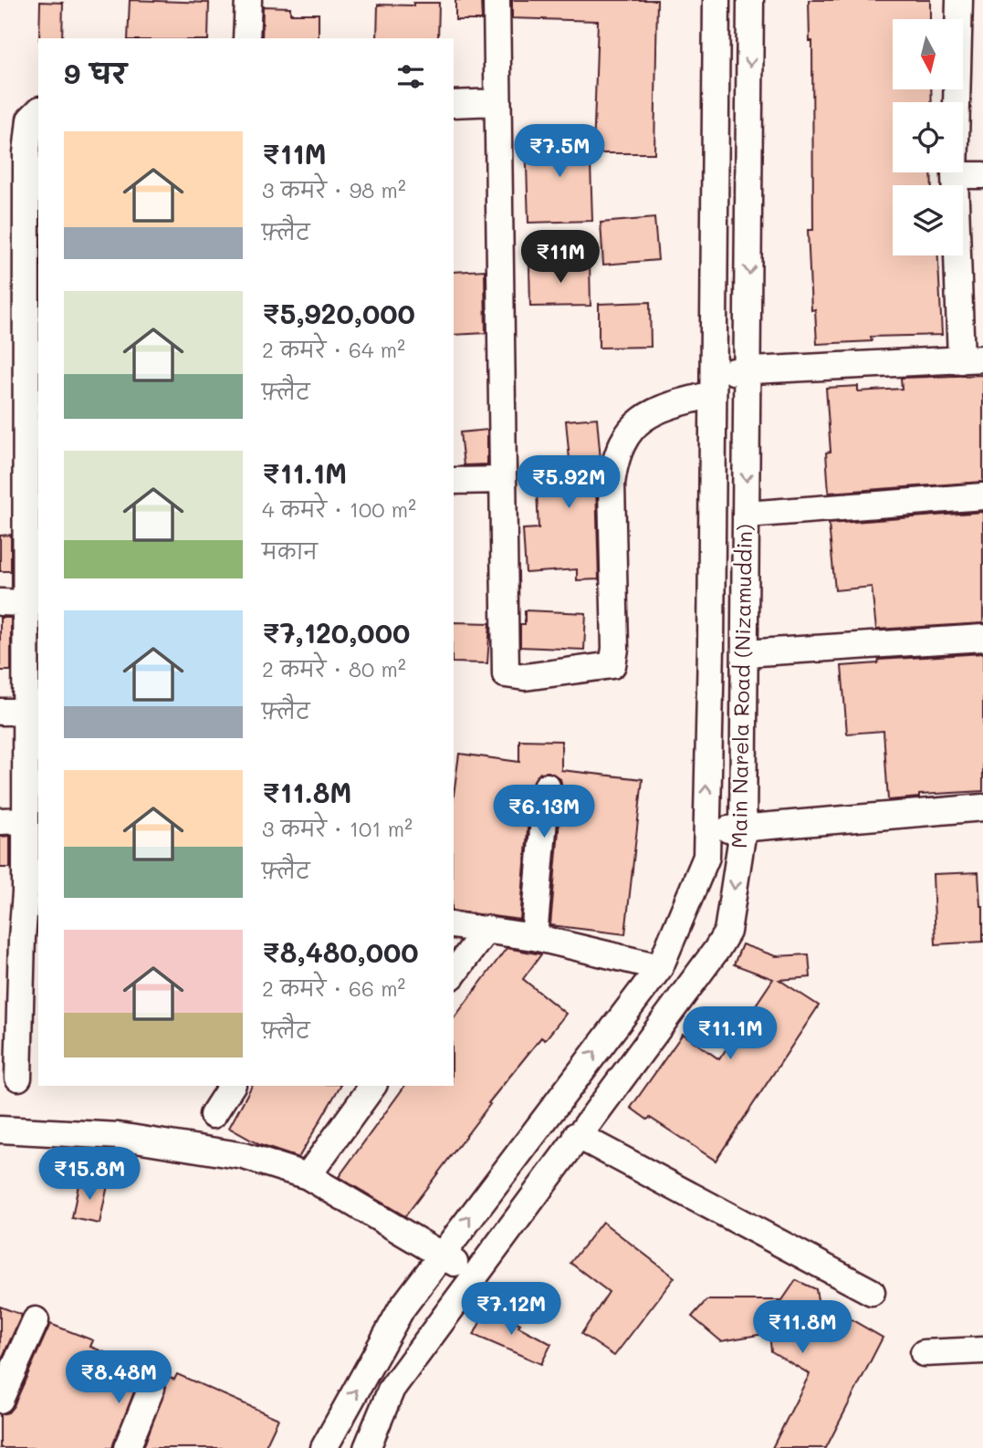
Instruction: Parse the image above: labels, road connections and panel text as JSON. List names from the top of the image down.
{
  "streets": {
    "street": ["Main Narela Road (Nizamuddin)"]
  },
  "north": "bottom",
  "page": {
    "heading": "9 घर",
    "list": [
      {
        "name": "₹11M",
        "note": "3 कमरे · 98 m² · फ़्लैट"
      },
      {
        "name": "₹5,920,000",
        "note": "2 कमरे · 64 m² · फ़्लैट"
      },
      {
        "name": "₹11.1M",
        "note": "4 कमरे · 100 m² · मकान"
      },
      {
        "name": "₹7,120,000",
        "note": "2 कमरे · 80 m² · फ़्लैट"
      },
      {
        "name": "₹11.8M",
        "note": "3 कमरे · 101 m² · फ़्लैट"
      },
      {
        "name": "₹8,480,000",
        "note": "2 कमरे · 66 m² · फ़्लैट"
      }
    ],
    "price": [
      "₹7.5M",
      "₹11M",
      "₹5.92M",
      "₹6.13M",
      "₹11.1M",
      "₹15.8M",
      "₹7.12M",
      "₹11.8M",
      "₹8.48M"
    ]
  }
}
